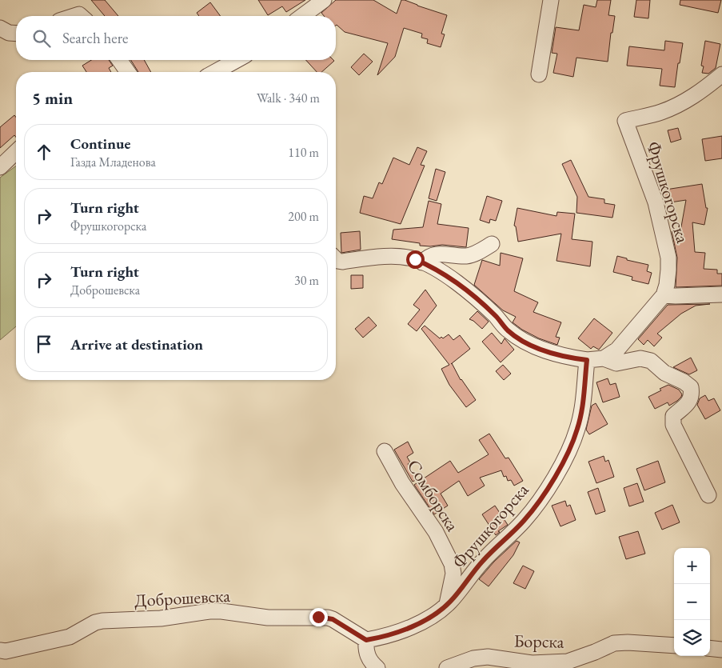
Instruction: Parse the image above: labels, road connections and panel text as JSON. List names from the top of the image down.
{
  "streets": {
    "street": [
      "Фрушкогорска",
      "Сомборска",
      "Доброшевска",
      "Борска"
    ]
  },
  "crossings": [
    ["Фрушкогорска", "Сомборска"],
    ["Фрушкогорска", "Доброшевска"]
  ],
  "page": {
    "search": "Search here",
    "heading": ["5 min", "Walk · 340 m"],
    "list": [
      ["Continue", "Газда Младенова", "110 m"],
      ["Turn right", "Фрушкогорска", "200 m"],
      ["Turn right", "Доброшевска", "30 m"],
      "Arrive at destination"
    ],
    "map_buttons": ["+", "−"]
  }
}
